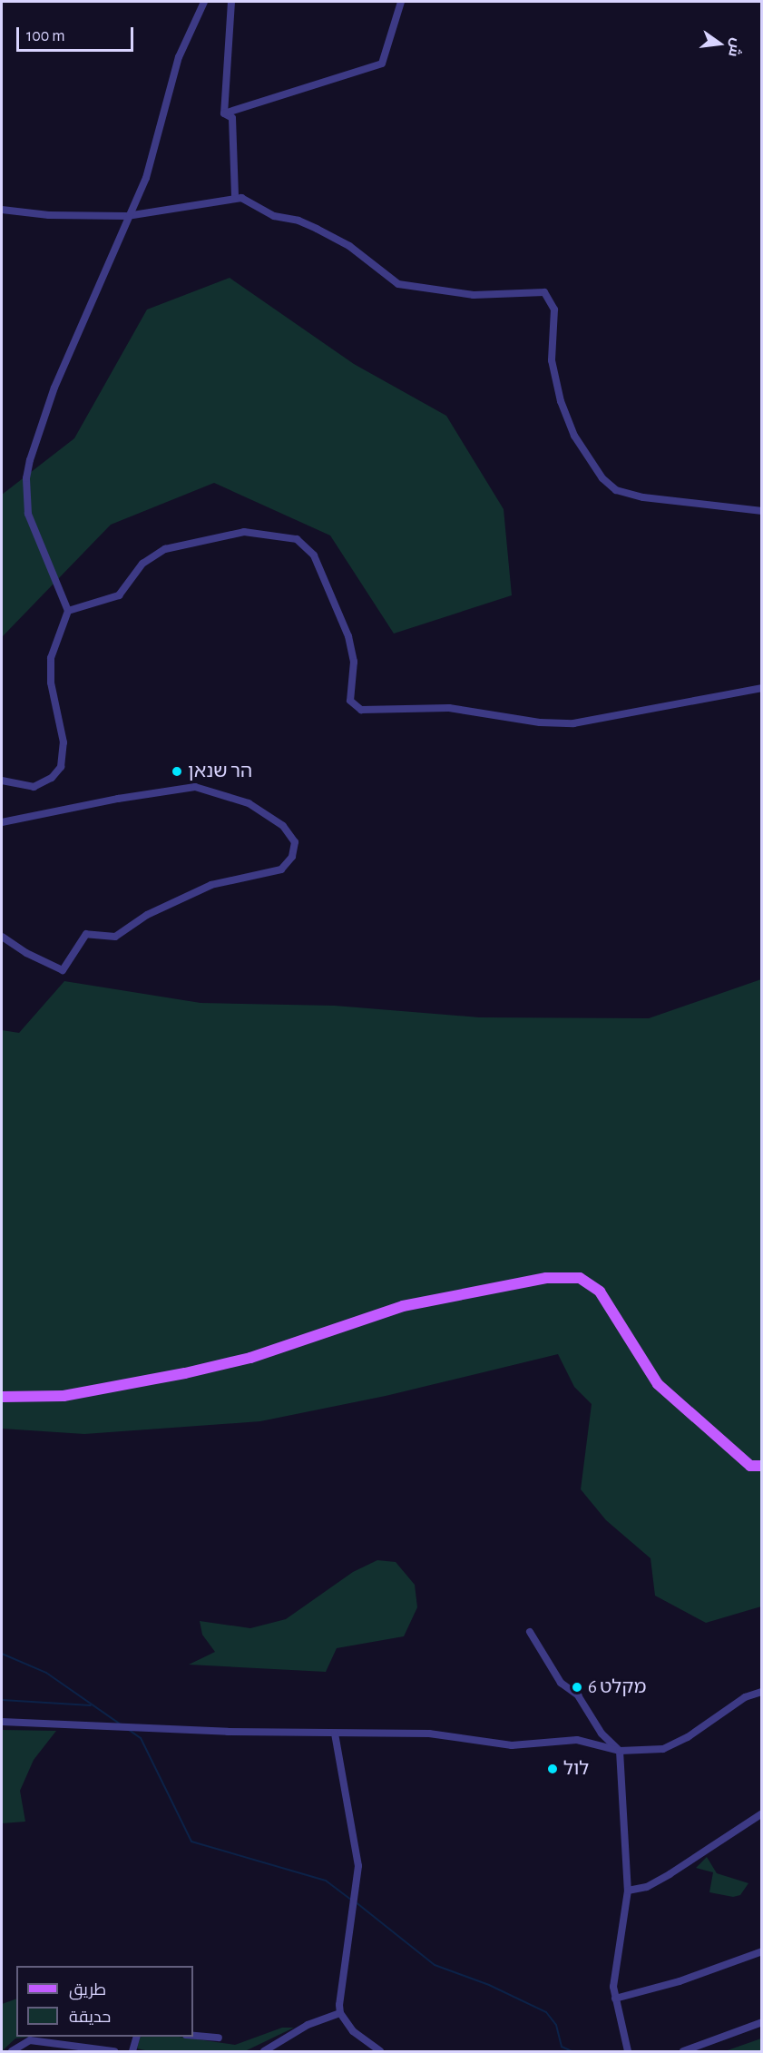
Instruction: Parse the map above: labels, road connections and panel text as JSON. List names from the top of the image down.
{
  "places": ["הר שנאן", "מקלט 6", "לול"],
  "legend": ["طريق", "حديقة"],
  "scale_bar": "100 m",
  "north": "right"
}
